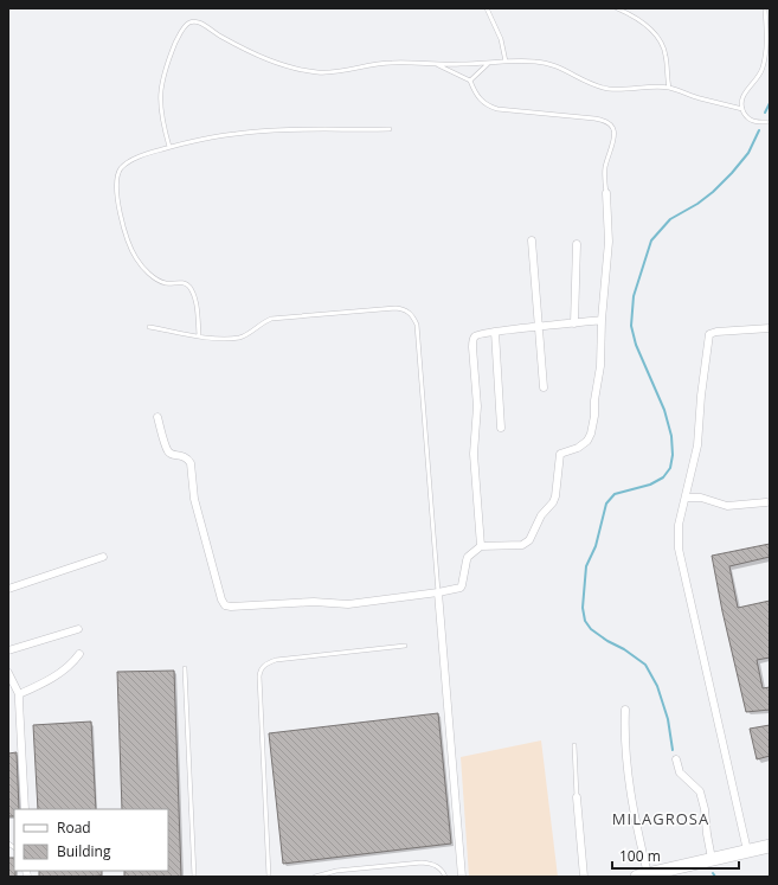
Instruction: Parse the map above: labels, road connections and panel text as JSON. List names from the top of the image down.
{
  "districts": ["MILAGROSA"],
  "legend": ["Road", "Building"],
  "scale_bar": "100 m"
}
